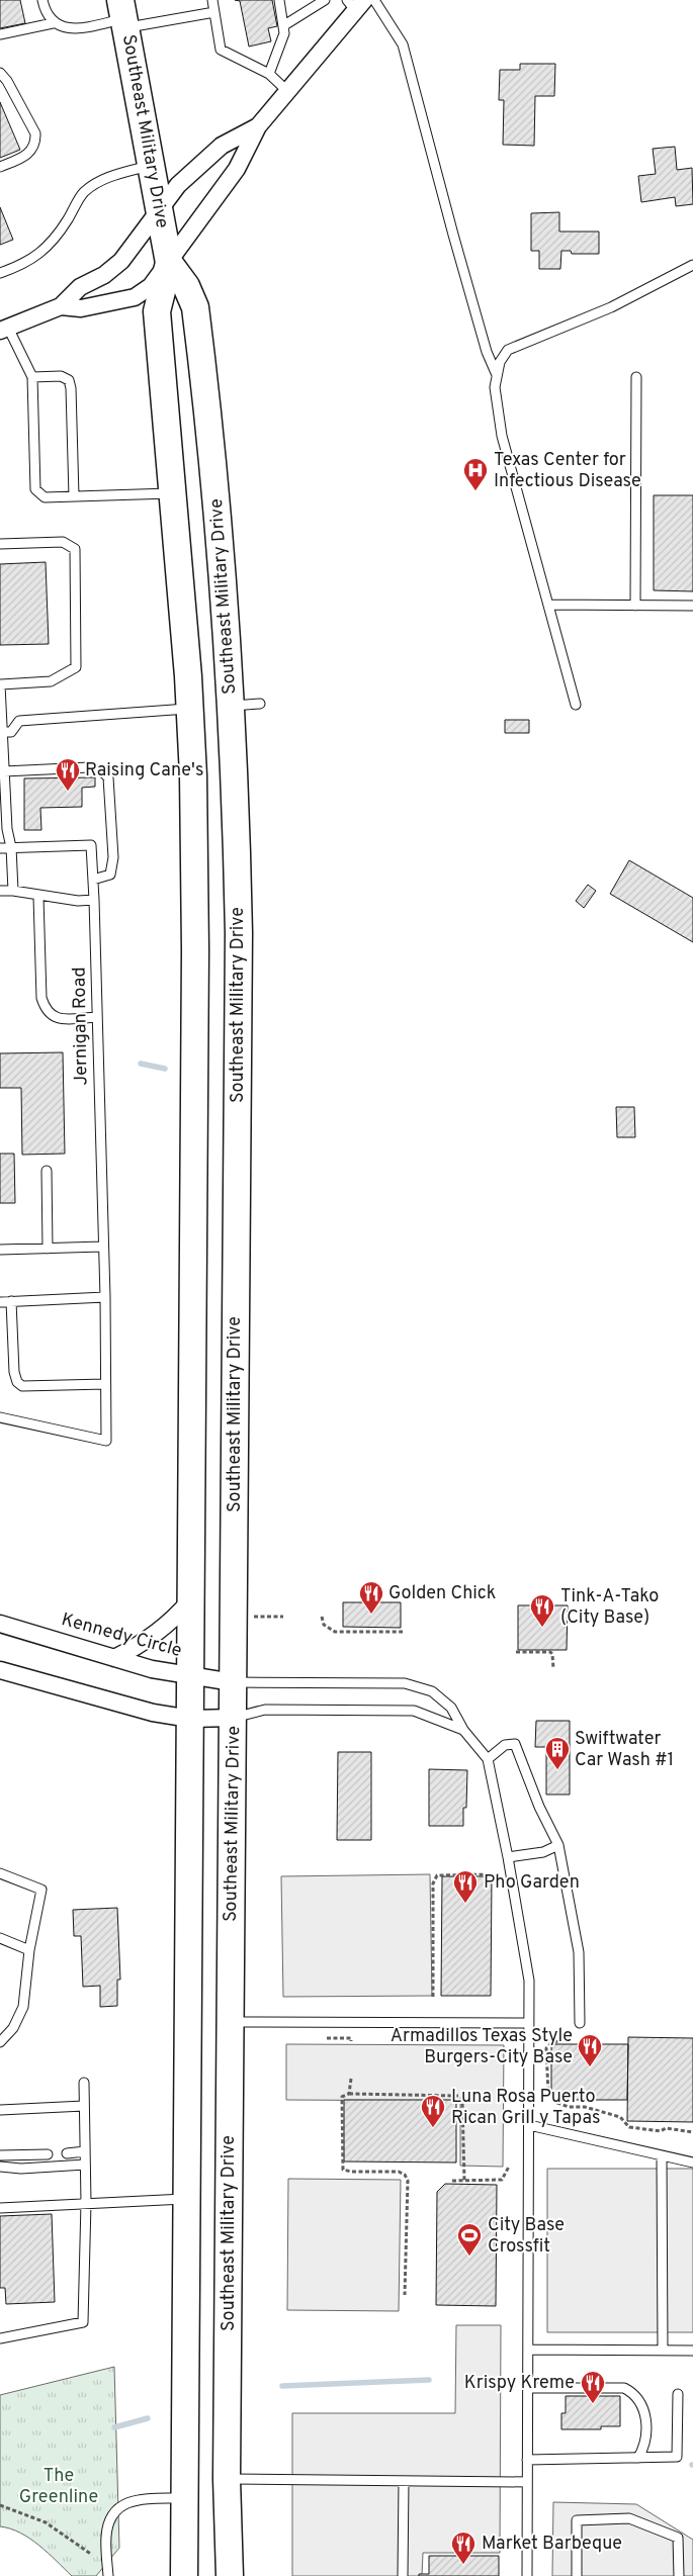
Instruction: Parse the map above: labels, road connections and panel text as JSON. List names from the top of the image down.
{
  "streets": {
    "main road": ["Southeast Military Drive"],
    "street": ["Kennedy Circle"],
    "lane": ["Jernigan Road"]
  },
  "crossings": [
    ["Southeast Military Drive", "Kennedy Circle"]
  ],
  "parks": ["The Greenline"],
  "places": {
    "hospital": ["Texas Center for Infectious Disease"],
    "restaurant": [
      "Raising Cane's",
      "Golden Chick",
      "Tink-A-Tako (City Base)",
      "Pho Garden",
      "Armadillos Texas Style Burgers-City Base",
      "Luna Rosa Puerto Rican Grill y Tapas",
      "Krispy Kreme",
      "Market Barbeque"
    ],
    "building": ["Swiftwater Car Wash #1"],
    "sports": ["City Base Crossfit"]
  }
}
